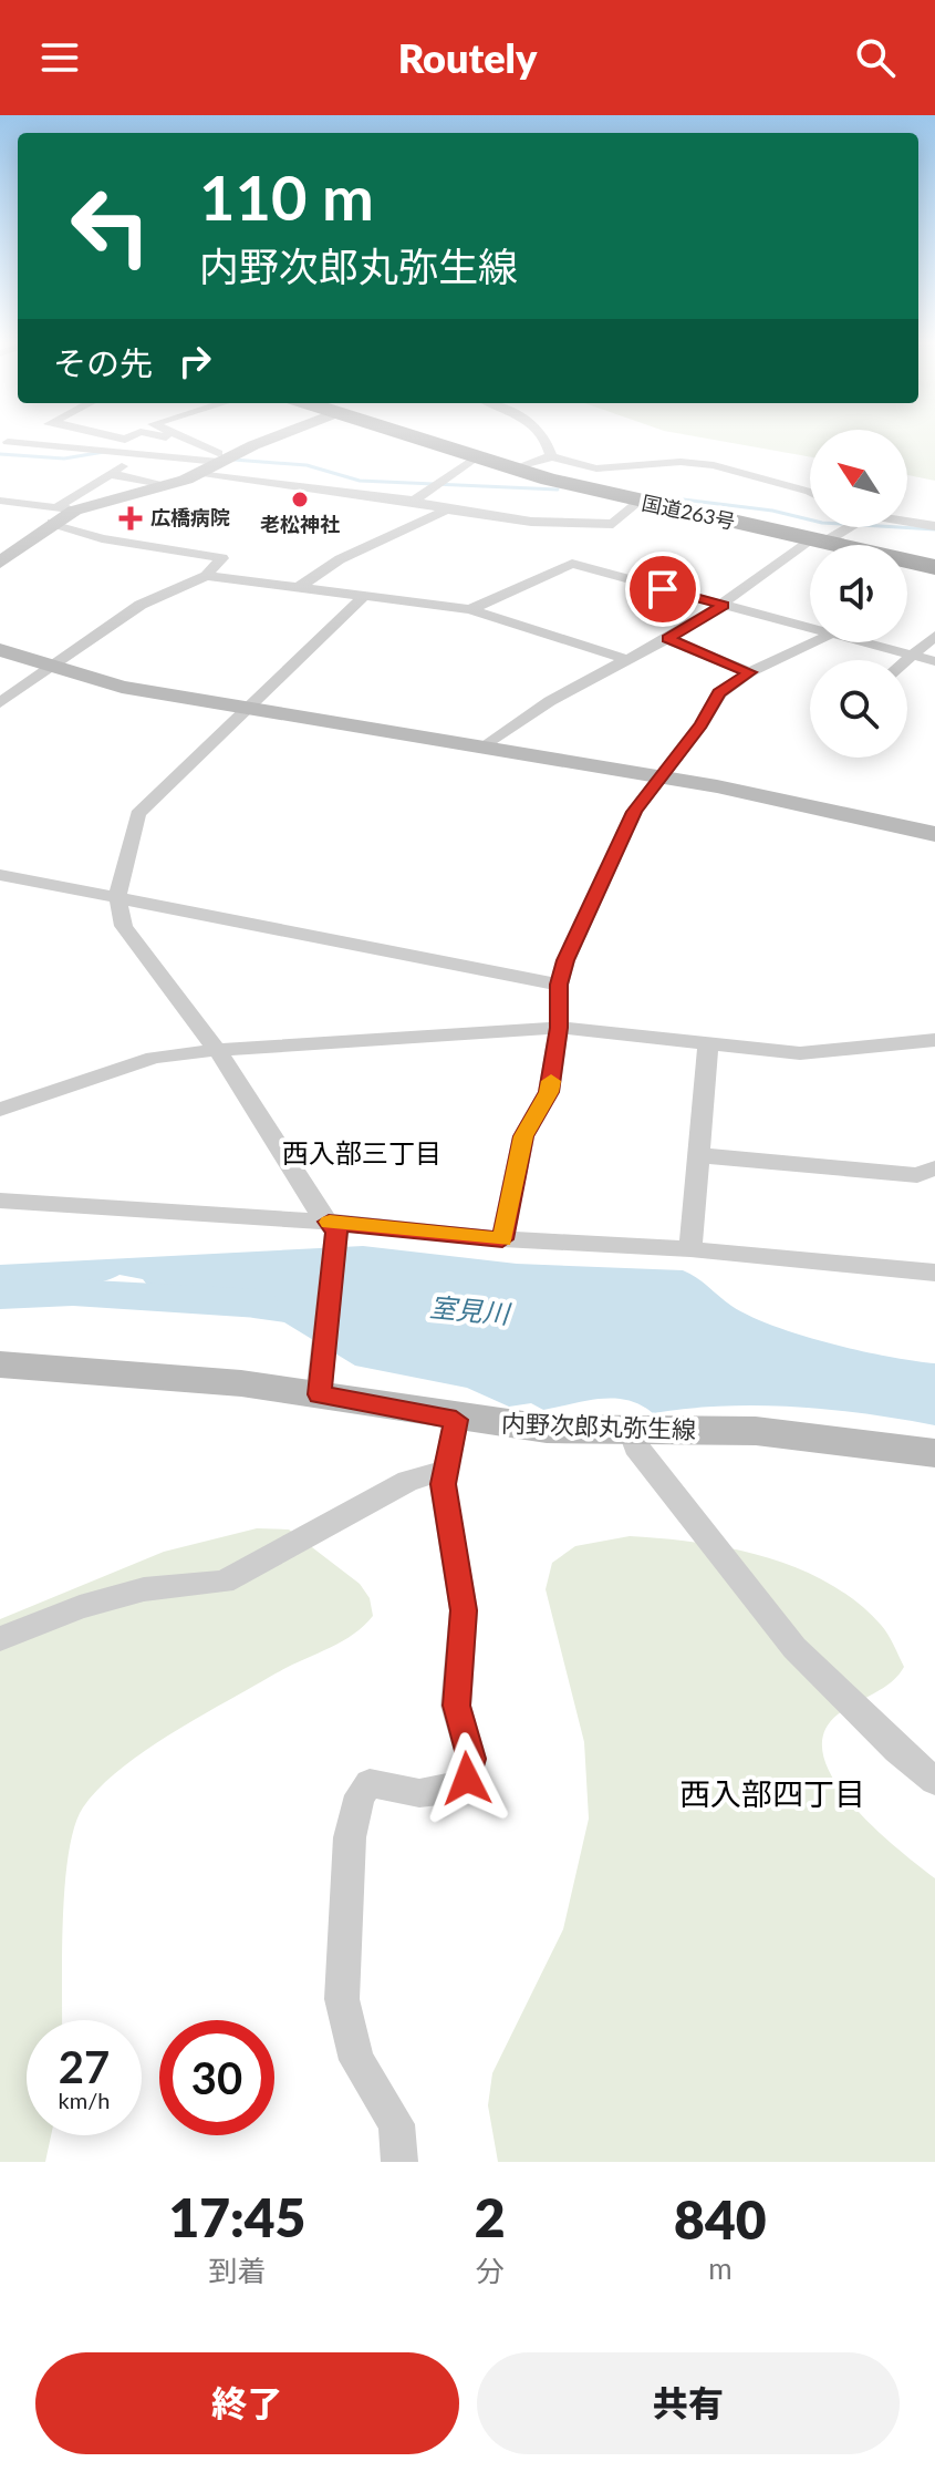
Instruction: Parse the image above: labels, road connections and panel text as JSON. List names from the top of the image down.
{
  "streets": {
    "highway": ["国道263号"],
    "street": ["内野次郎丸弥生線"]
  },
  "districts": ["西入部三丁目", "西入部四丁目"],
  "water": ["室見川"],
  "places": {
    "other": ["老松神社"],
    "health": ["広橋病院"]
  },
  "north": "top left",
  "page": {
    "header": "Routely",
    "turn": ["110 m", "内野次郎丸弥生線"],
    "then": "その先",
    "speed": "27 km/h",
    "limit": "30",
    "eta": [
      "17:45",
      "到着",
      "2",
      "分",
      "840",
      "m"
    ],
    "buttons": ["終了", "共有"]
  }
}
